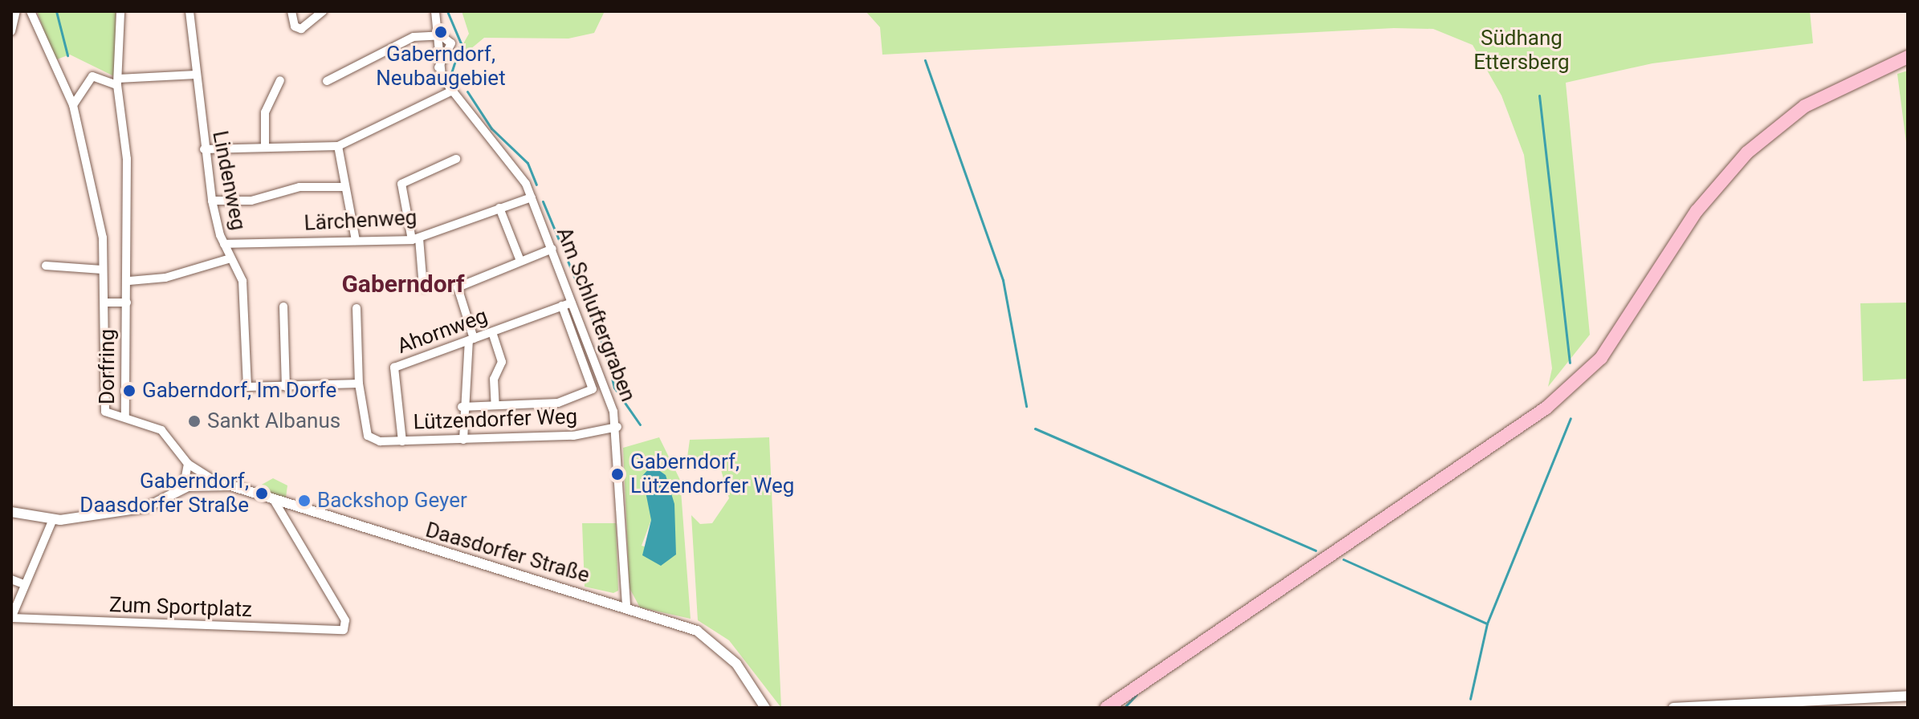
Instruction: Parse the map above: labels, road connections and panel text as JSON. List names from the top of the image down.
{
  "streets": {
    "street": [
      "Lindenweg",
      "Lärchenweg",
      "Am Schluftergraben",
      "Ahornweg",
      "Dorfring",
      "Lützendorfer Weg",
      "Daasdorfer Straße",
      "Zum Sportplatz"
    ]
  },
  "crossings": [
    ["Lindenweg", "Lärchenweg"],
    ["Lindenweg", "Lützendorfer Weg"],
    ["Lärchenweg", "Am Schluftergraben"],
    ["Am Schluftergraben", "Ahornweg"],
    ["Am Schluftergraben", "Lützendorfer Weg"],
    ["Am Schluftergraben", "Daasdorfer Straße"],
    ["Ahornweg", "Lützendorfer Weg"],
    ["Daasdorfer Straße", "Zum Sportplatz"]
  ],
  "districts": ["Gaberndorf"],
  "parks": ["Südhang Ettersberg"],
  "places": [
    "Gaberndorf, Neubaugebiet",
    "Gaberndorf, Im Dorfe",
    "Sankt Albanus",
    "Gaberndorf, Lützendorfer Weg",
    "Gaberndorf, Daasdorfer Straße",
    "Backshop Geyer"
  ]
}
